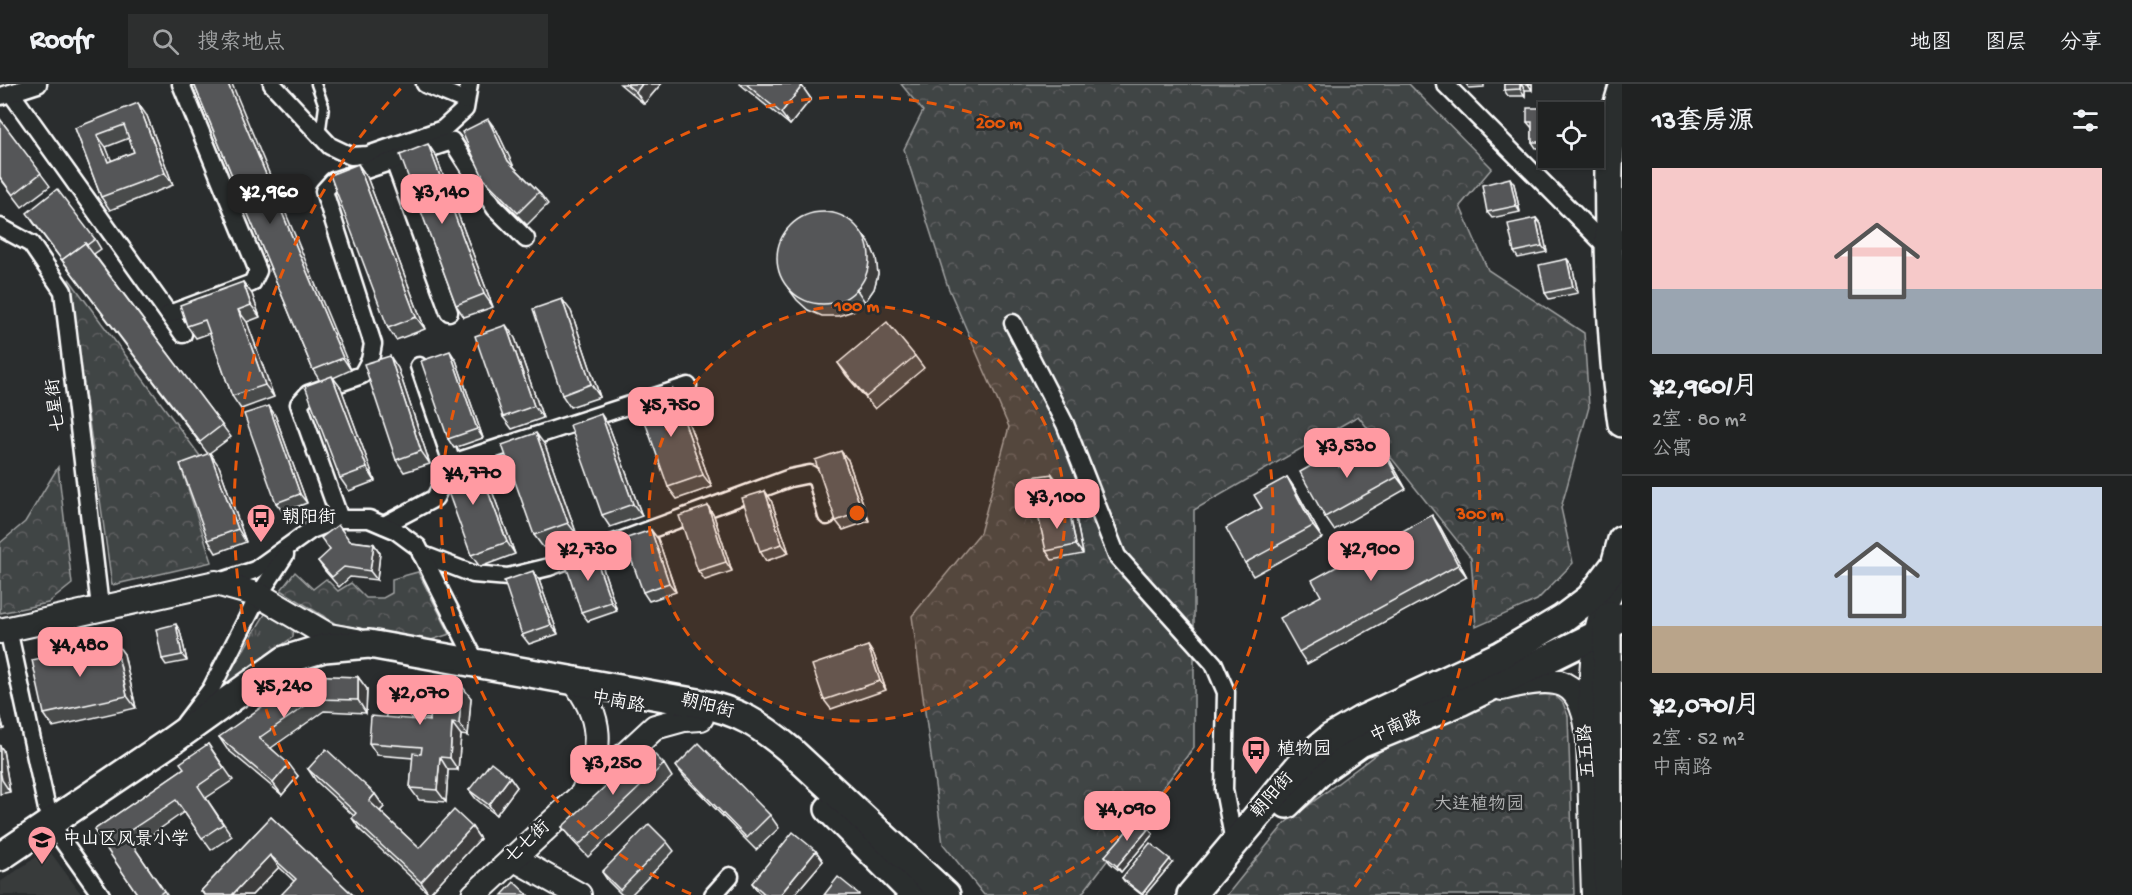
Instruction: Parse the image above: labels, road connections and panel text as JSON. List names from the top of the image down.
{
  "streets": {
    "main road": [
      "中南路",
      "朝阳街",
      "五五路",
      "七七街"
    ],
    "street": ["七星街"]
  },
  "crossings": [
    ["中南路", "朝阳街"],
    ["中南路", "五五路"],
    ["中南路", "七七街"]
  ],
  "parks": ["大连植物园"],
  "places": {
    "bus stop": ["朝阳街", "植物园"],
    "school or university": ["中山区风景小学"]
  },
  "page": {
    "header": "Roofr",
    "search": "搜索地点",
    "nav": ["地图", "图层", "分享"],
    "heading": "13套房源",
    "list": [
      {
        "name": "¥2,960/月",
        "note": "2室 · 80 m² · 公寓"
      },
      {
        "name": "¥2,070/月",
        "note": "2室 · 52 m² · 中南路"
      }
    ],
    "price": [
      "¥2,960",
      "¥3,140",
      "¥5,750",
      "¥3,530",
      "¥4,770",
      "¥3,100",
      "¥2,730",
      "¥2,900",
      "¥4,480",
      "¥5,240",
      "¥2,070",
      "¥3,250",
      "¥4,090"
    ]
  },
  "rings": ["200 m", "100 m", "300 m"]
}
